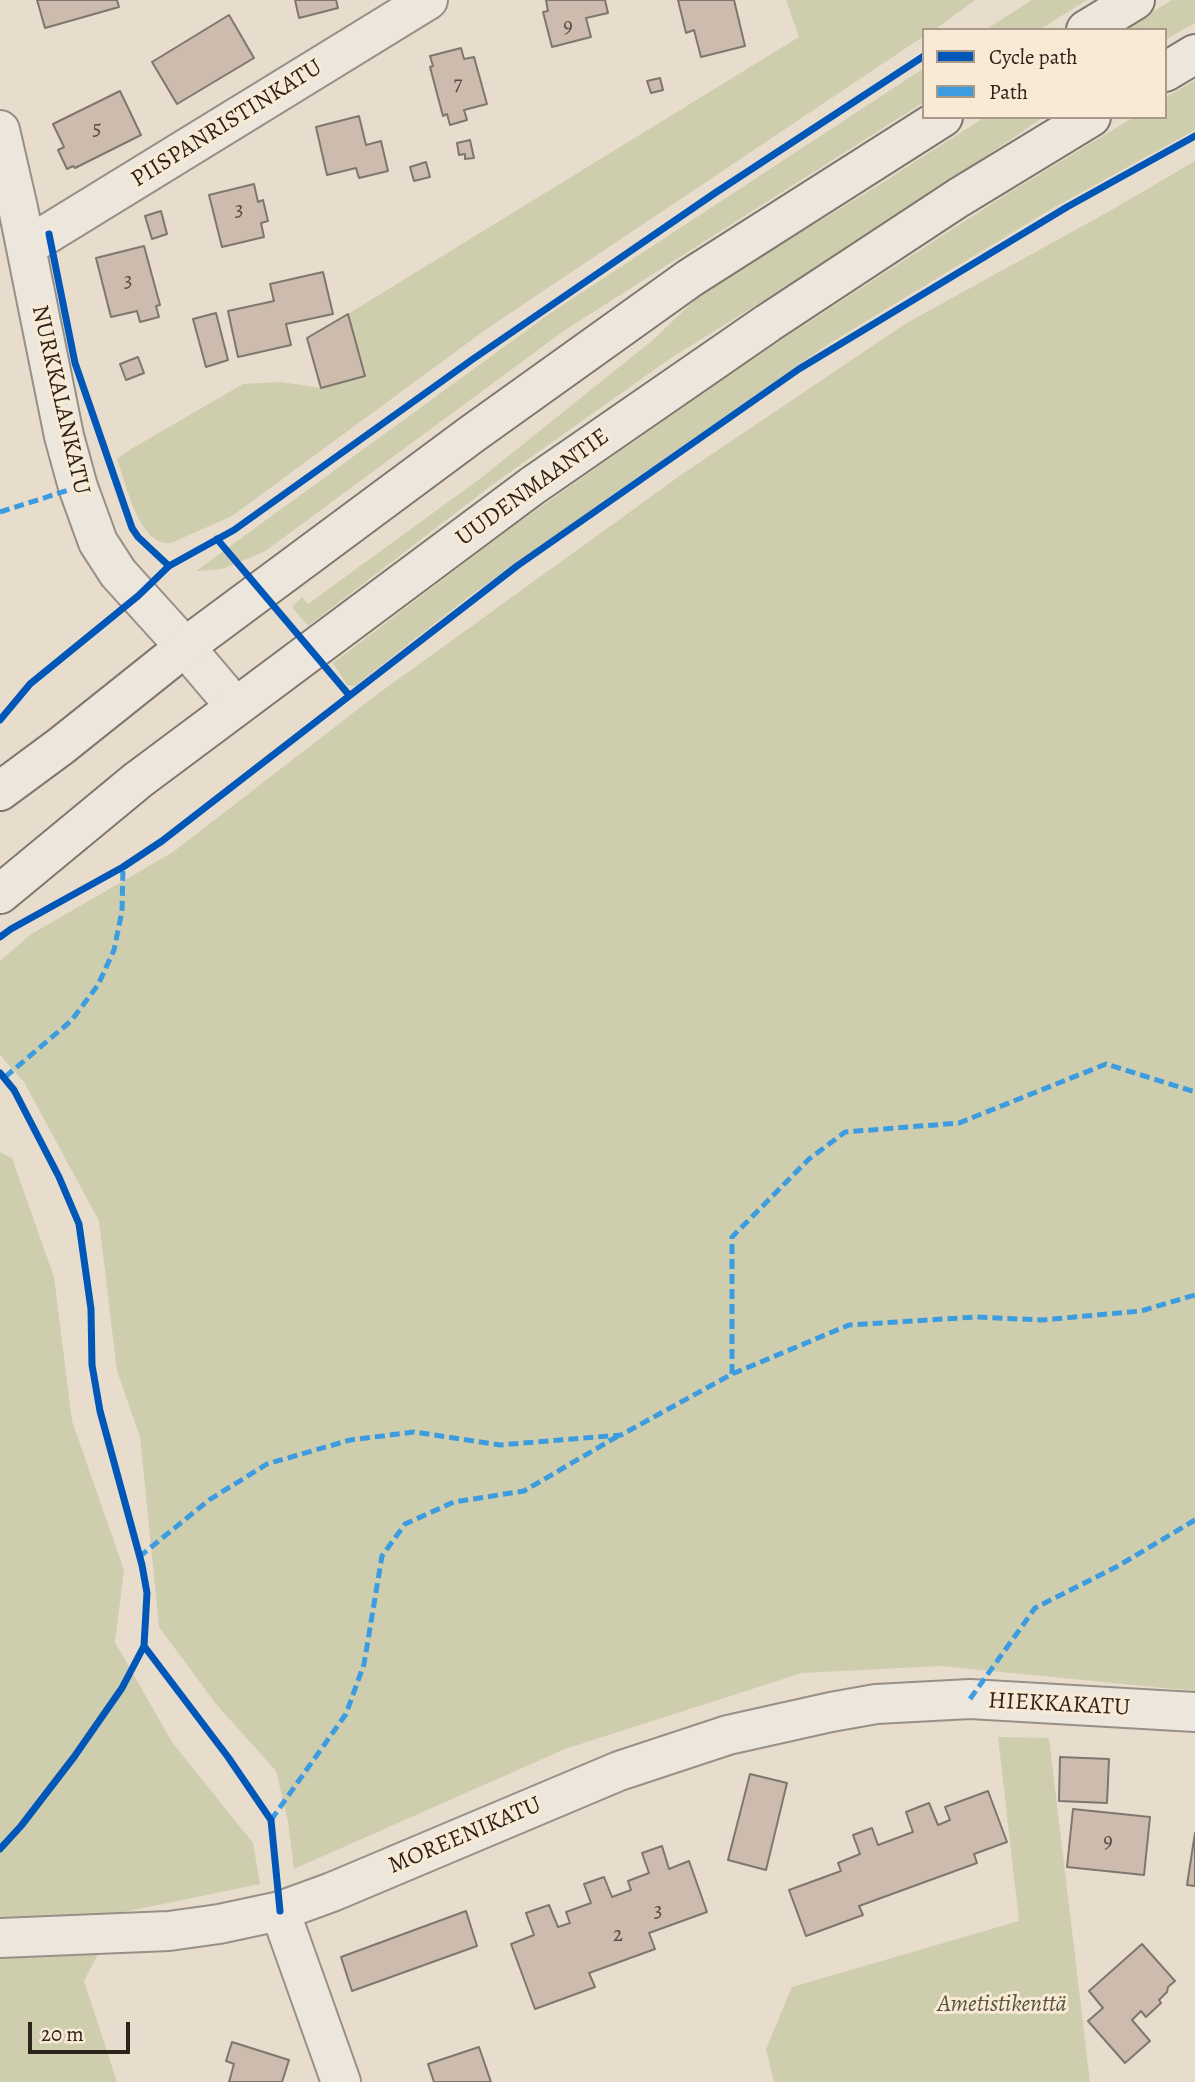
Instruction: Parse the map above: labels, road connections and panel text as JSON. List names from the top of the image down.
{
  "streets": {
    "main road": [
      "PIISPANRISTINKATU",
      "NURKKALANKATU",
      "UUDENMAANTIE",
      "HIEKKAKATU",
      "MOREENIKATU"
    ]
  },
  "crossings": [
    ["PIISPANRISTINKATU", "NURKKALANKATU"],
    ["NURKKALANKATU", "UUDENMAANTIE"],
    ["HIEKKAKATU", "MOREENIKATU"]
  ],
  "parks": ["Ametistikenttä"],
  "house_numbers": [
    "9",
    "7",
    "5",
    "3",
    "3",
    "9",
    "3",
    "2"
  ],
  "legend": ["Cycle path", "Path"],
  "scale_bar": "20 m"
}
